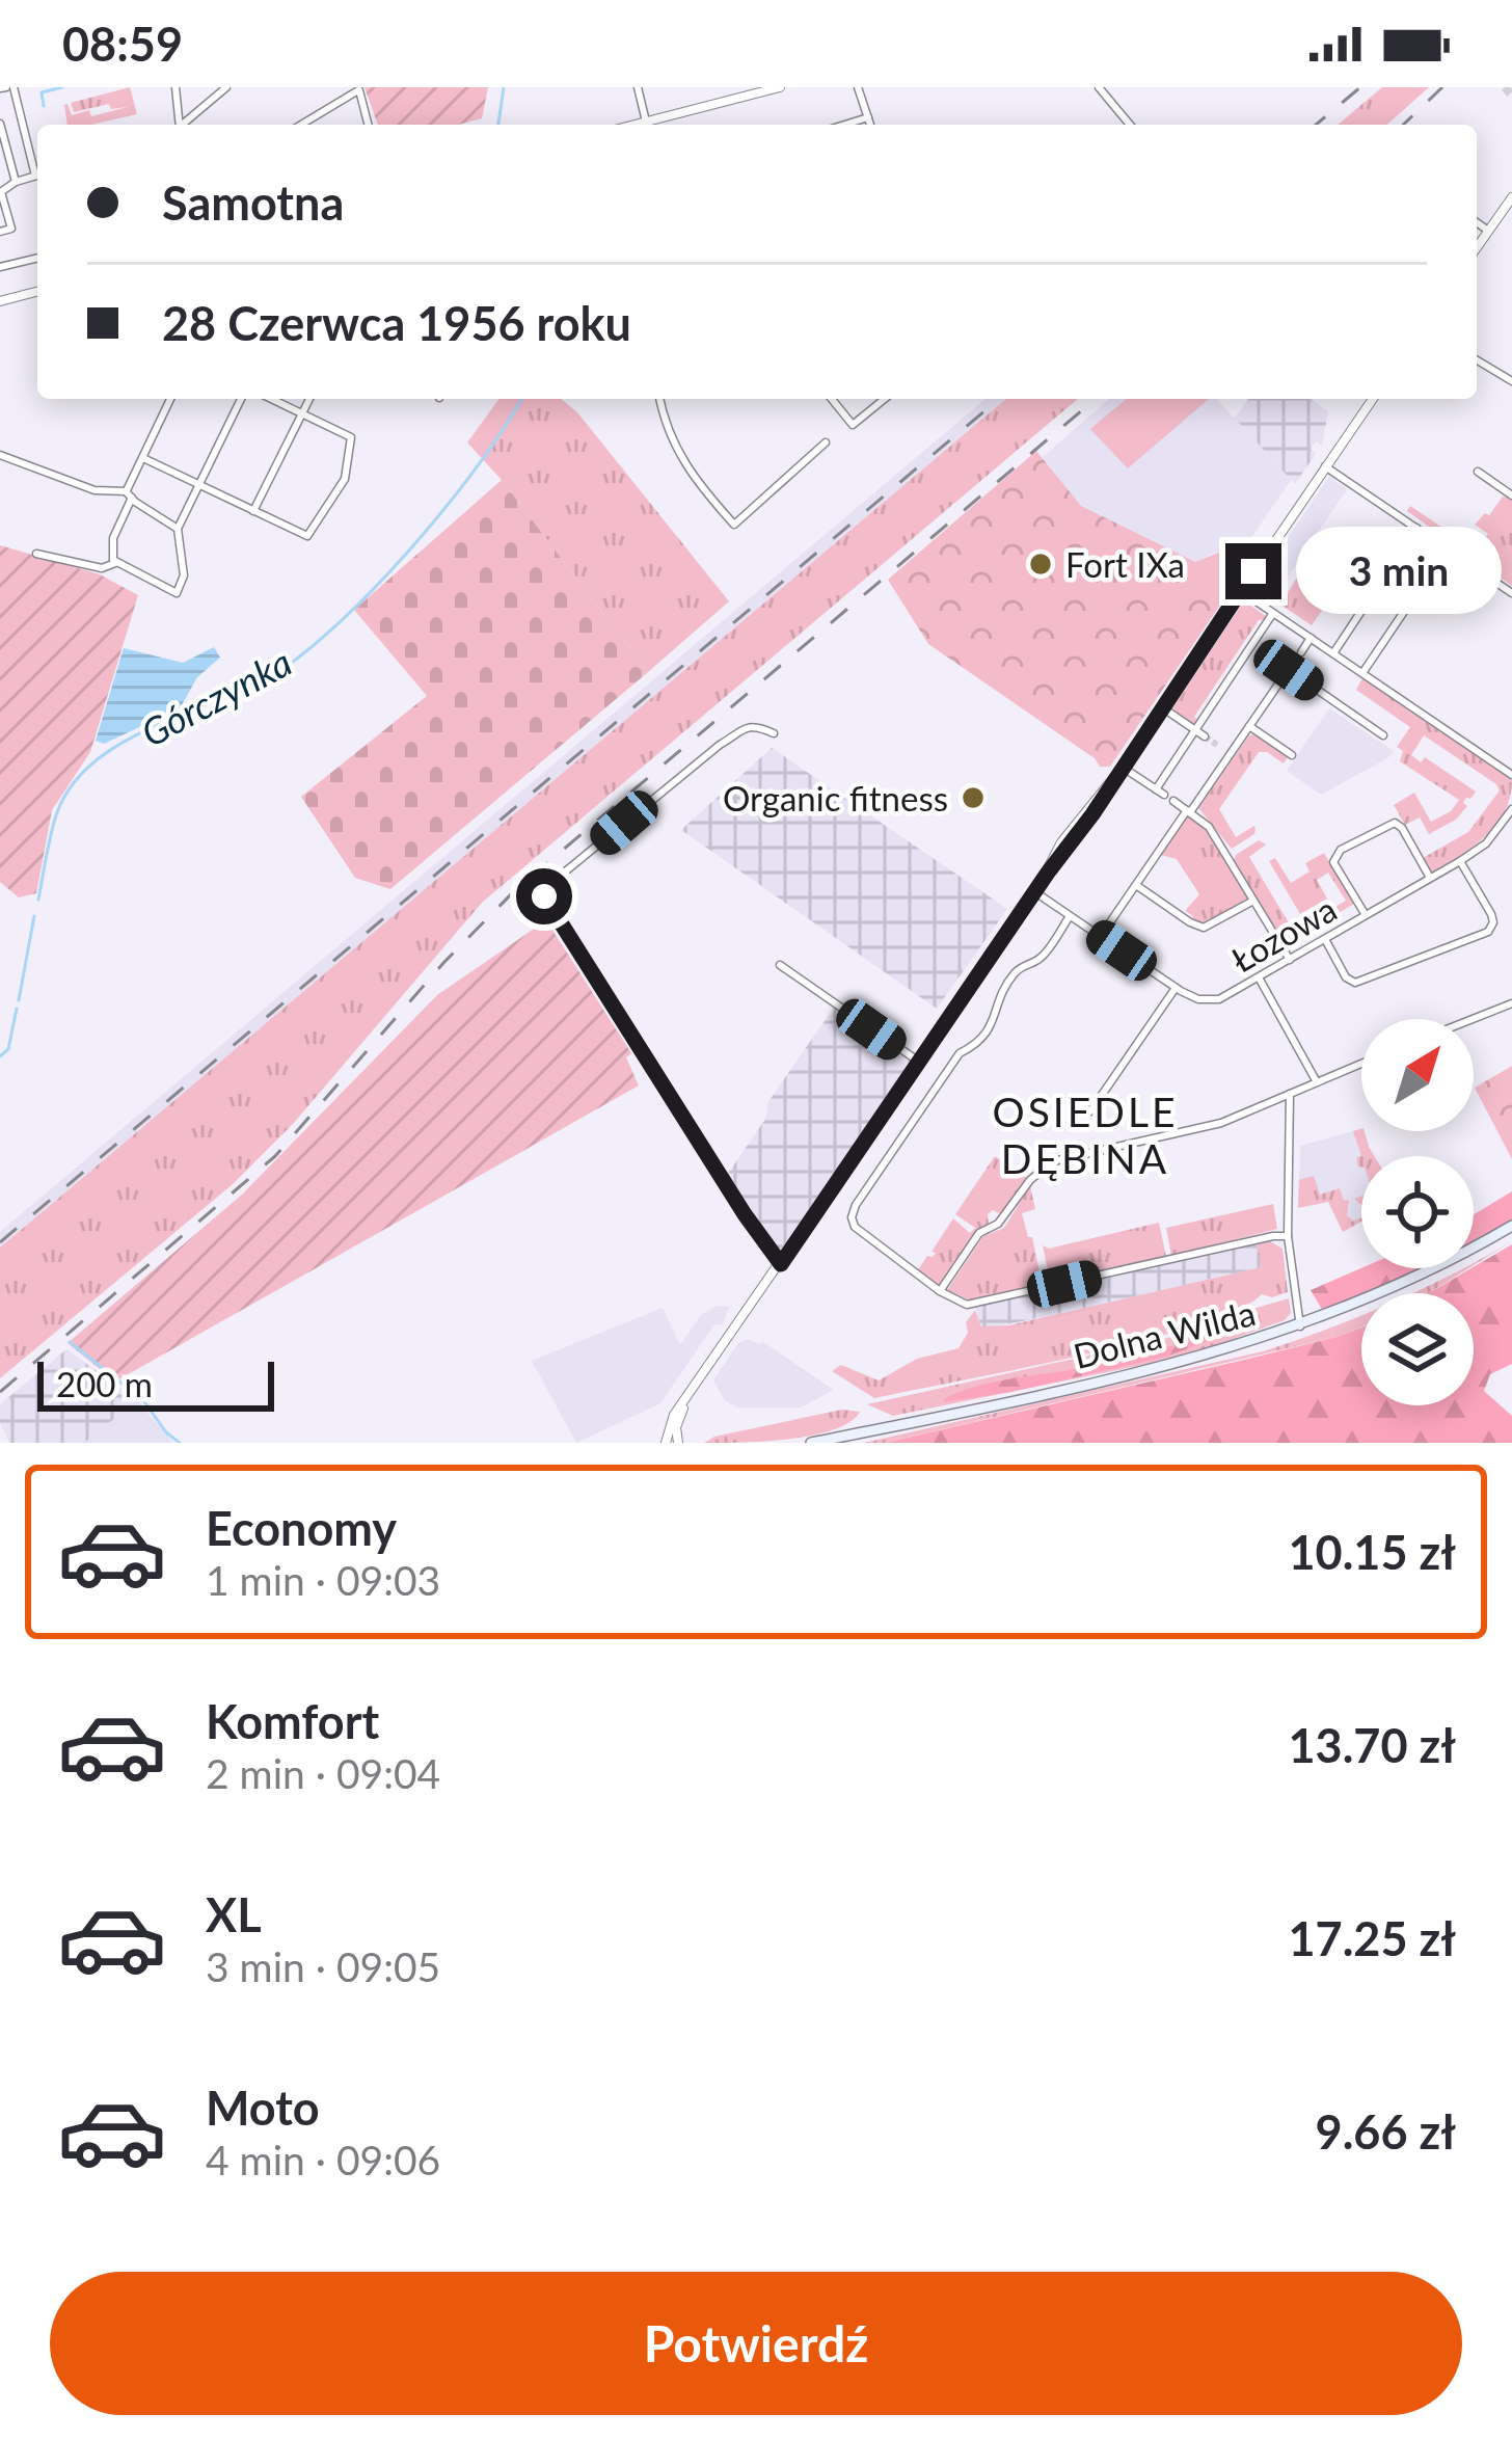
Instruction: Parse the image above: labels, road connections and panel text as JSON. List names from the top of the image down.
{
  "streets": {
    "main road": ["Dolna Wilda"],
    "street": ["Łozowa"]
  },
  "districts": ["OSIEDLE DĘBINA"],
  "water": ["Górczynka"],
  "places": ["Fort IXa", "Organic fitness"],
  "scale_bar": "200 m",
  "north": "top right",
  "page": {
    "status": "08:59",
    "banner": ["Samotna", "28 Czerwca 1956 roku"],
    "bubble": "3 min",
    "scale": "200 m",
    "list": [
      {
        "name": "Economy",
        "note": "1 min · 09:03",
        "value": "10.15 zł"
      },
      {
        "name": "Komfort",
        "note": "2 min · 09:04",
        "value": "13.70 zł"
      },
      {
        "name": "XL",
        "note": "3 min · 09:05",
        "value": "17.25 zł"
      },
      {
        "name": "Moto",
        "note": "4 min · 09:06",
        "value": "9.66 zł"
      }
    ],
    "buttons": "Potwierdź"
  }
}
